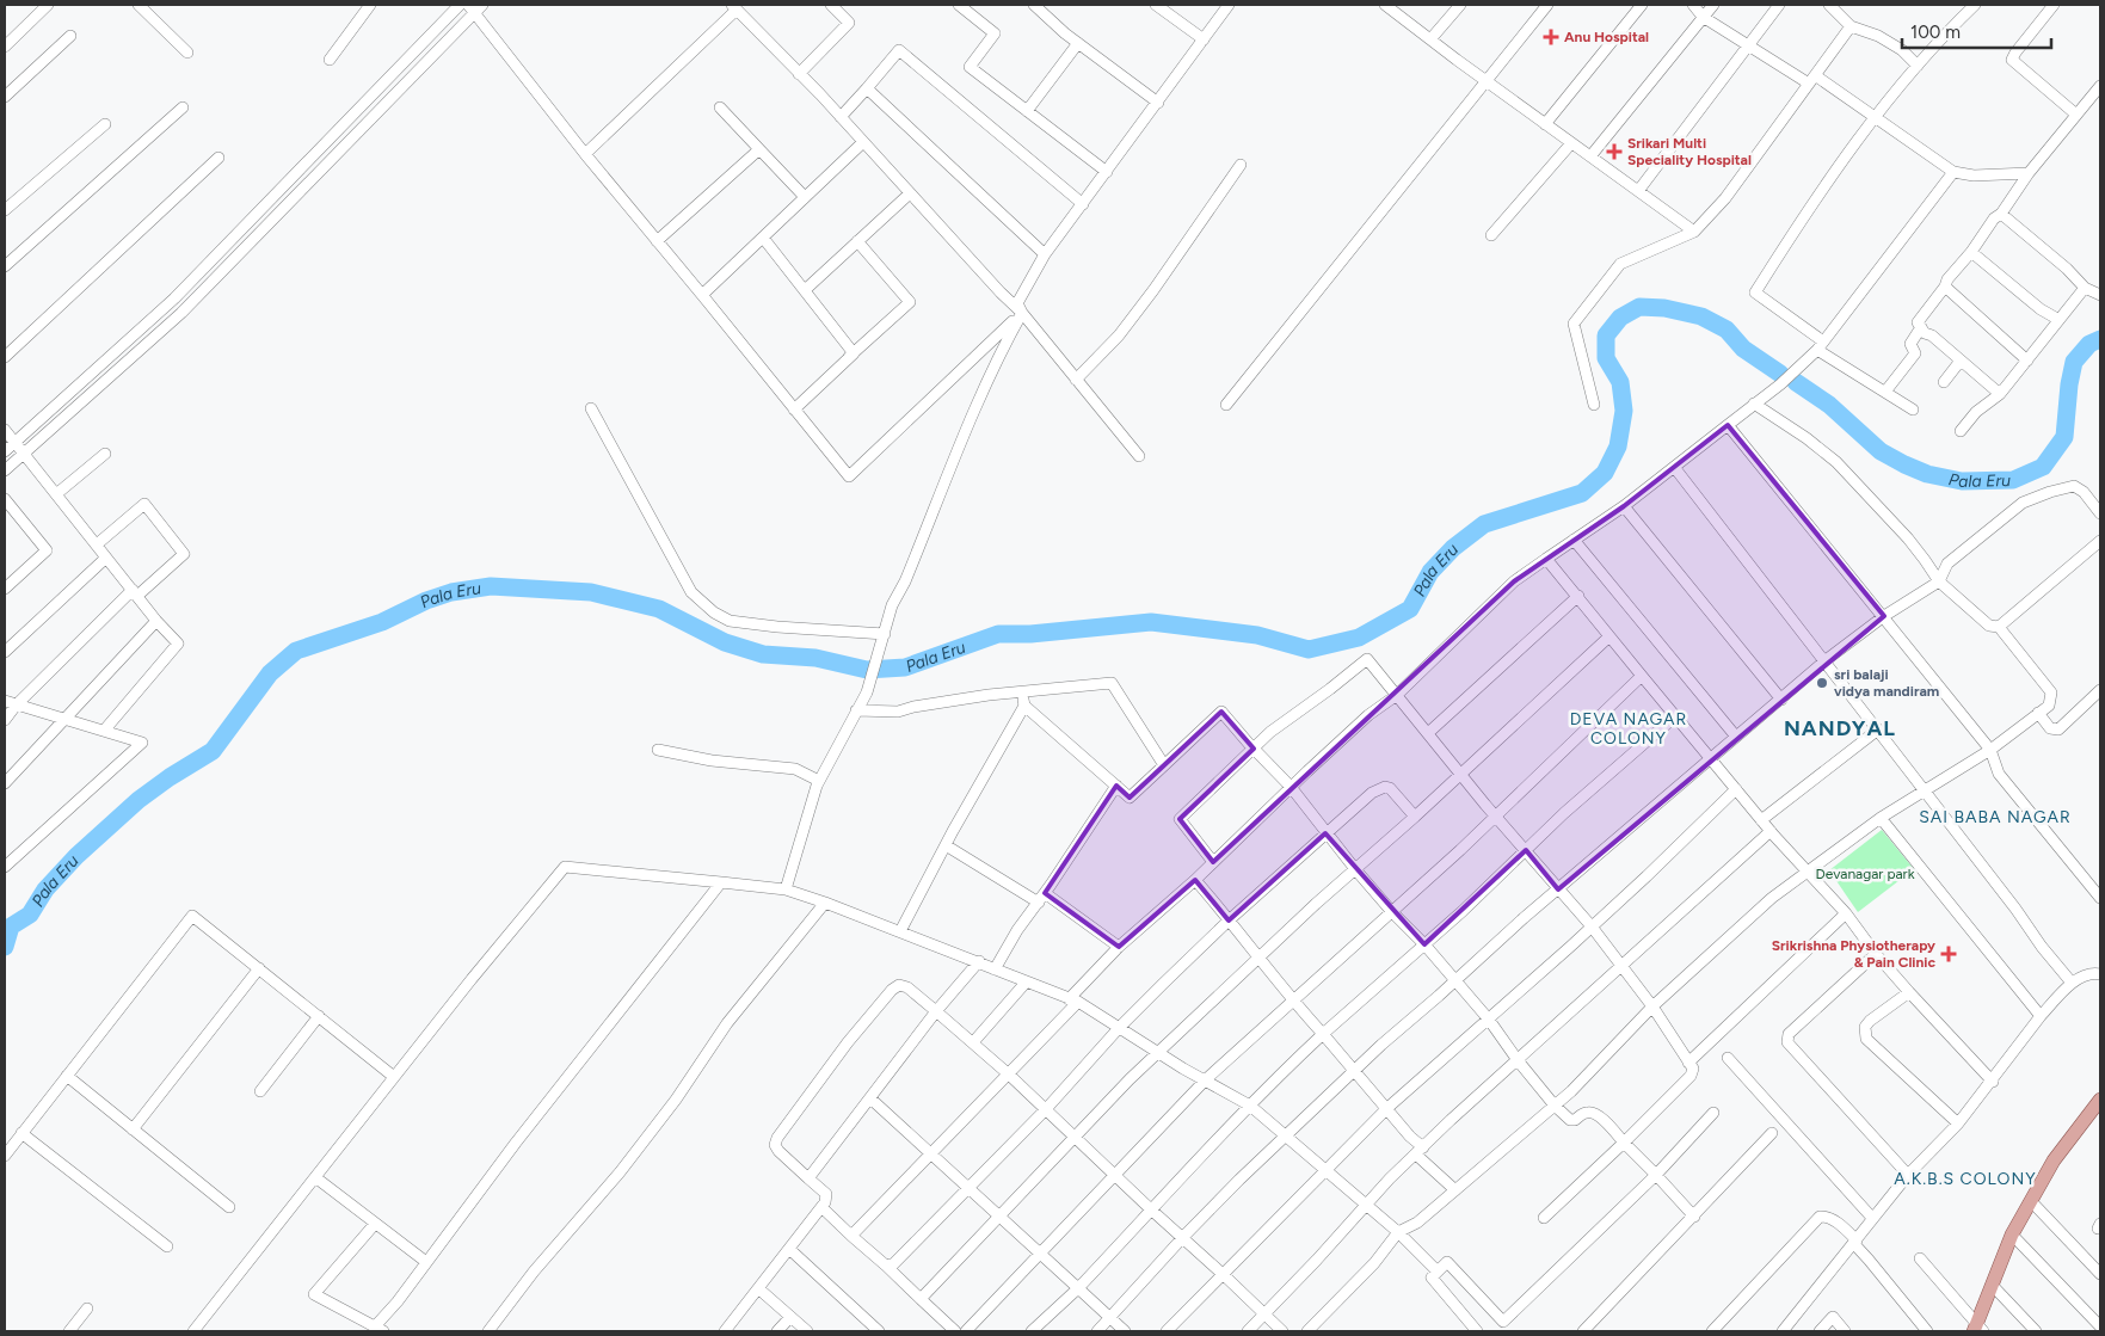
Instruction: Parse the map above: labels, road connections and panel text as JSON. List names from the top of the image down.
{
  "districts": [
    "DEVA NAGAR COLONY",
    "NANDYAL",
    "SAI BABA NAGAR",
    "A.K.B.S COLONY"
  ],
  "water": ["Pala Eru"],
  "parks": ["Devanagar park"],
  "places": {
    "health": ["Anu Hospital", "Srikari Multi Speciality Hospital", "Srikrishna Physiotherapy & Pain Clinic"],
    "other": ["sri balaji vidya mandiram"]
  },
  "scale_bar": "100 m"
}
